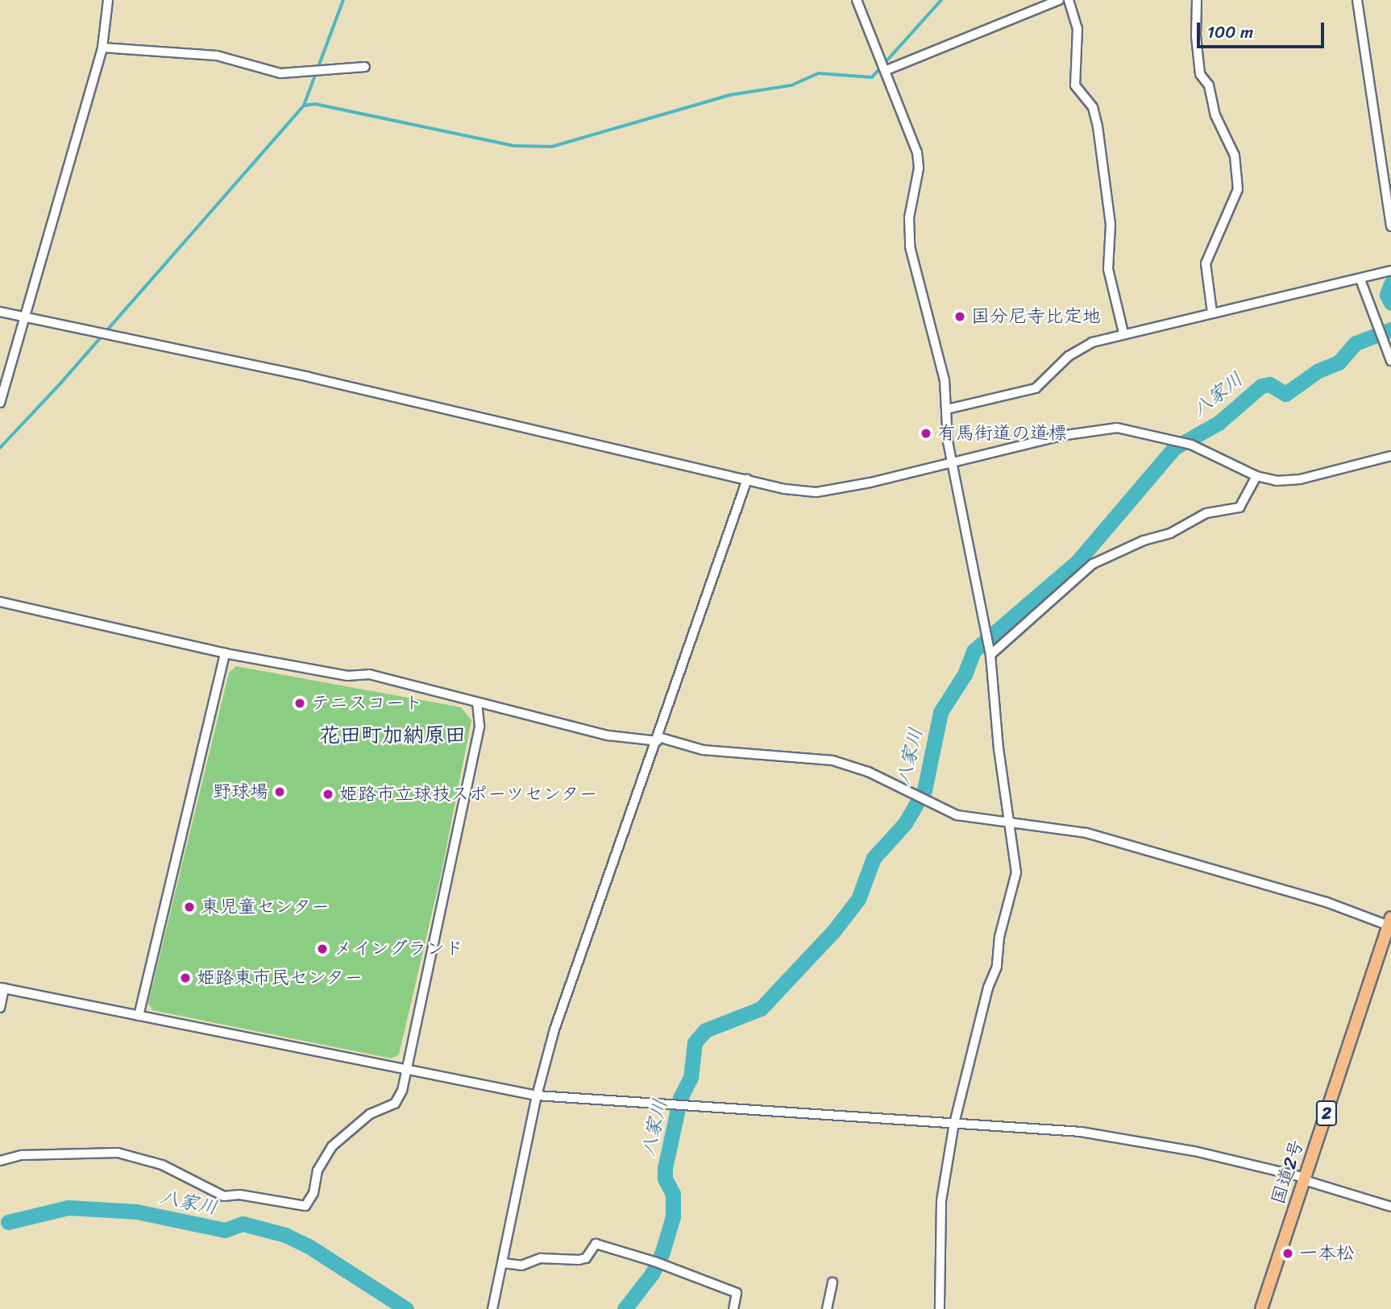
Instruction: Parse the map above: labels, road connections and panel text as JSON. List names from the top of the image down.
{
  "streets": {
    "highway": ["2", "国道2号"]
  },
  "districts": ["花田町加納原田"],
  "water": ["八家川"],
  "places": [
    "国分尼寺比定地",
    "有馬街道の道標",
    "テニスコート",
    "野球場",
    "姫路市立球技スポーツセンター",
    "東児童センター",
    "メイングランド",
    "姫路東市民センター",
    "一本松"
  ],
  "scale_bar": "100 m"
}
